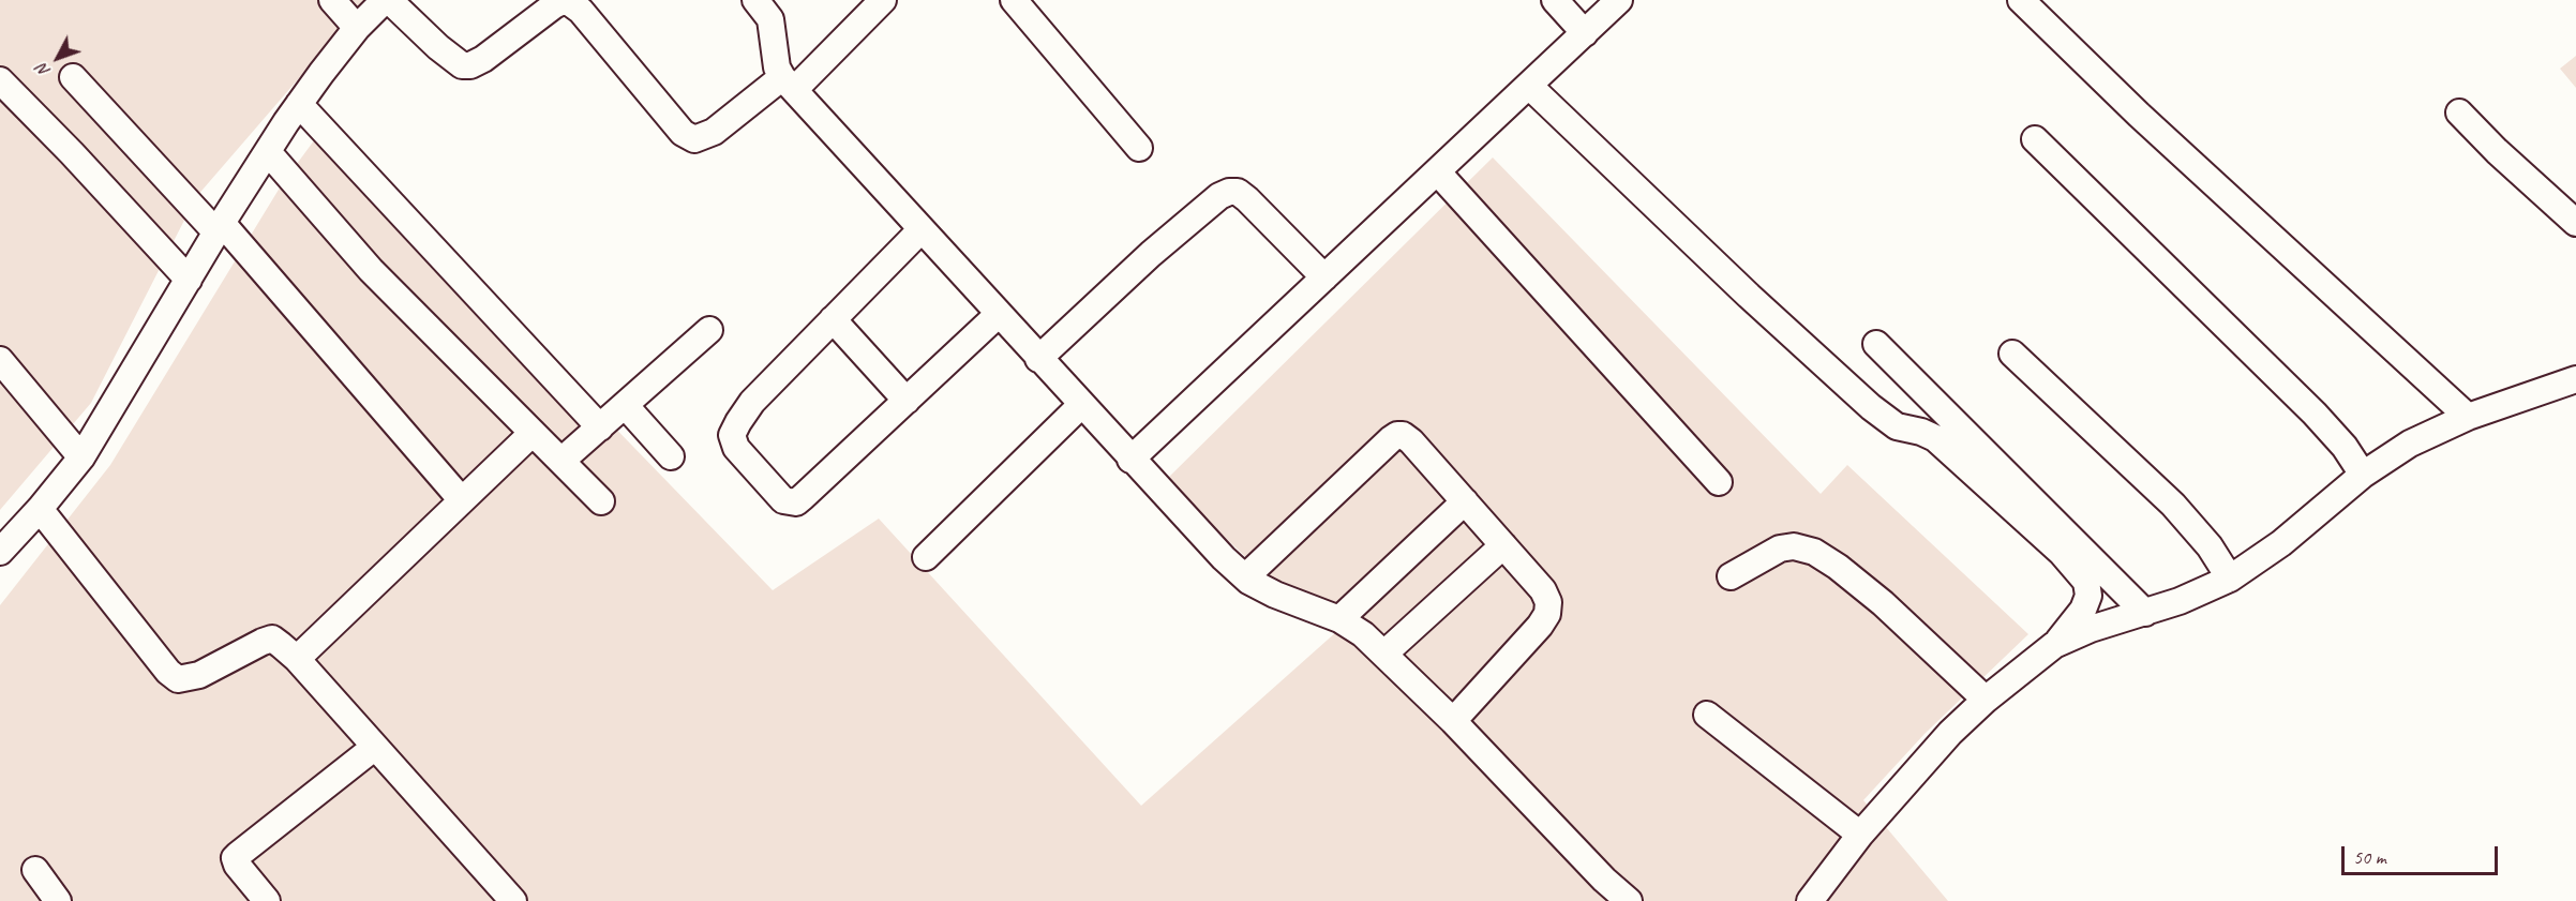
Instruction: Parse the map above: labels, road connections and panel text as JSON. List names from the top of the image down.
{
  "scale_bar": "50 m",
  "north": "bottom left"
}
